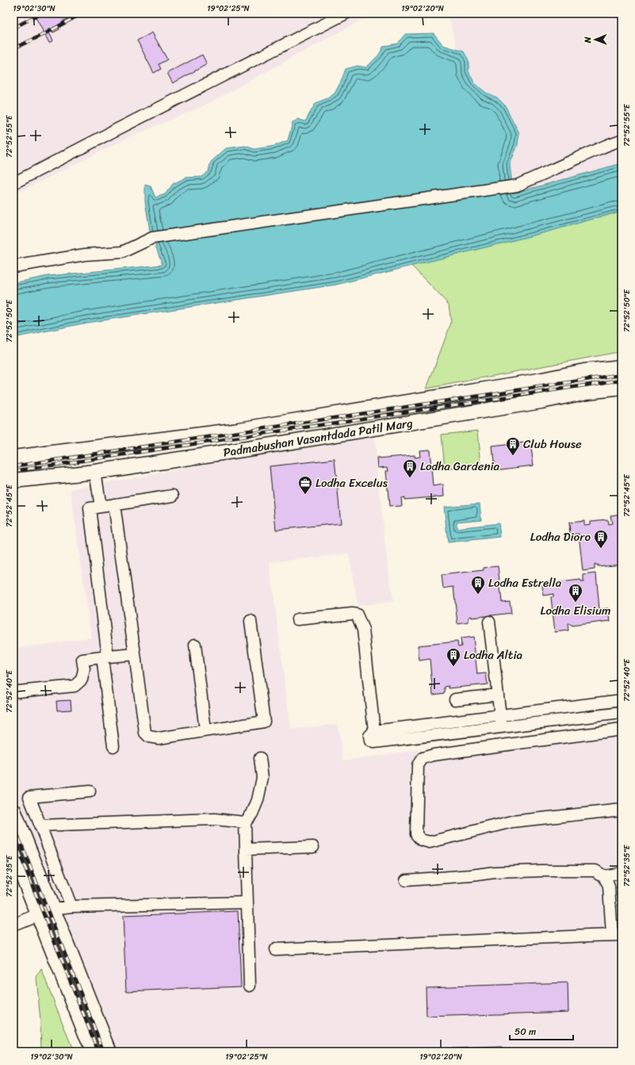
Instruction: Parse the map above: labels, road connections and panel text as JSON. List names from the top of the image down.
{
  "streets": {
    "main road": ["Padmabushan Vasantdada Patil Marg"]
  },
  "places": {
    "building": [
      "Club House",
      "Lodha Gardenia",
      "Lodha Dioro",
      "Lodha Estrella",
      "Lodha Elisium",
      "Lodha Altia"
    ],
    "office": ["Lodha Excelus"]
  },
  "scale_bar": "50 m",
  "north": "left",
  "coordinates": [
    "19°02'30\"N",
    "19°02'25\"N",
    "19°02'20\"N",
    "72°52'55\"E",
    "72°52'50\"E",
    "72°52'45\"E",
    "72°52'40\"E",
    "72°52'35\"E"
  ]
}
